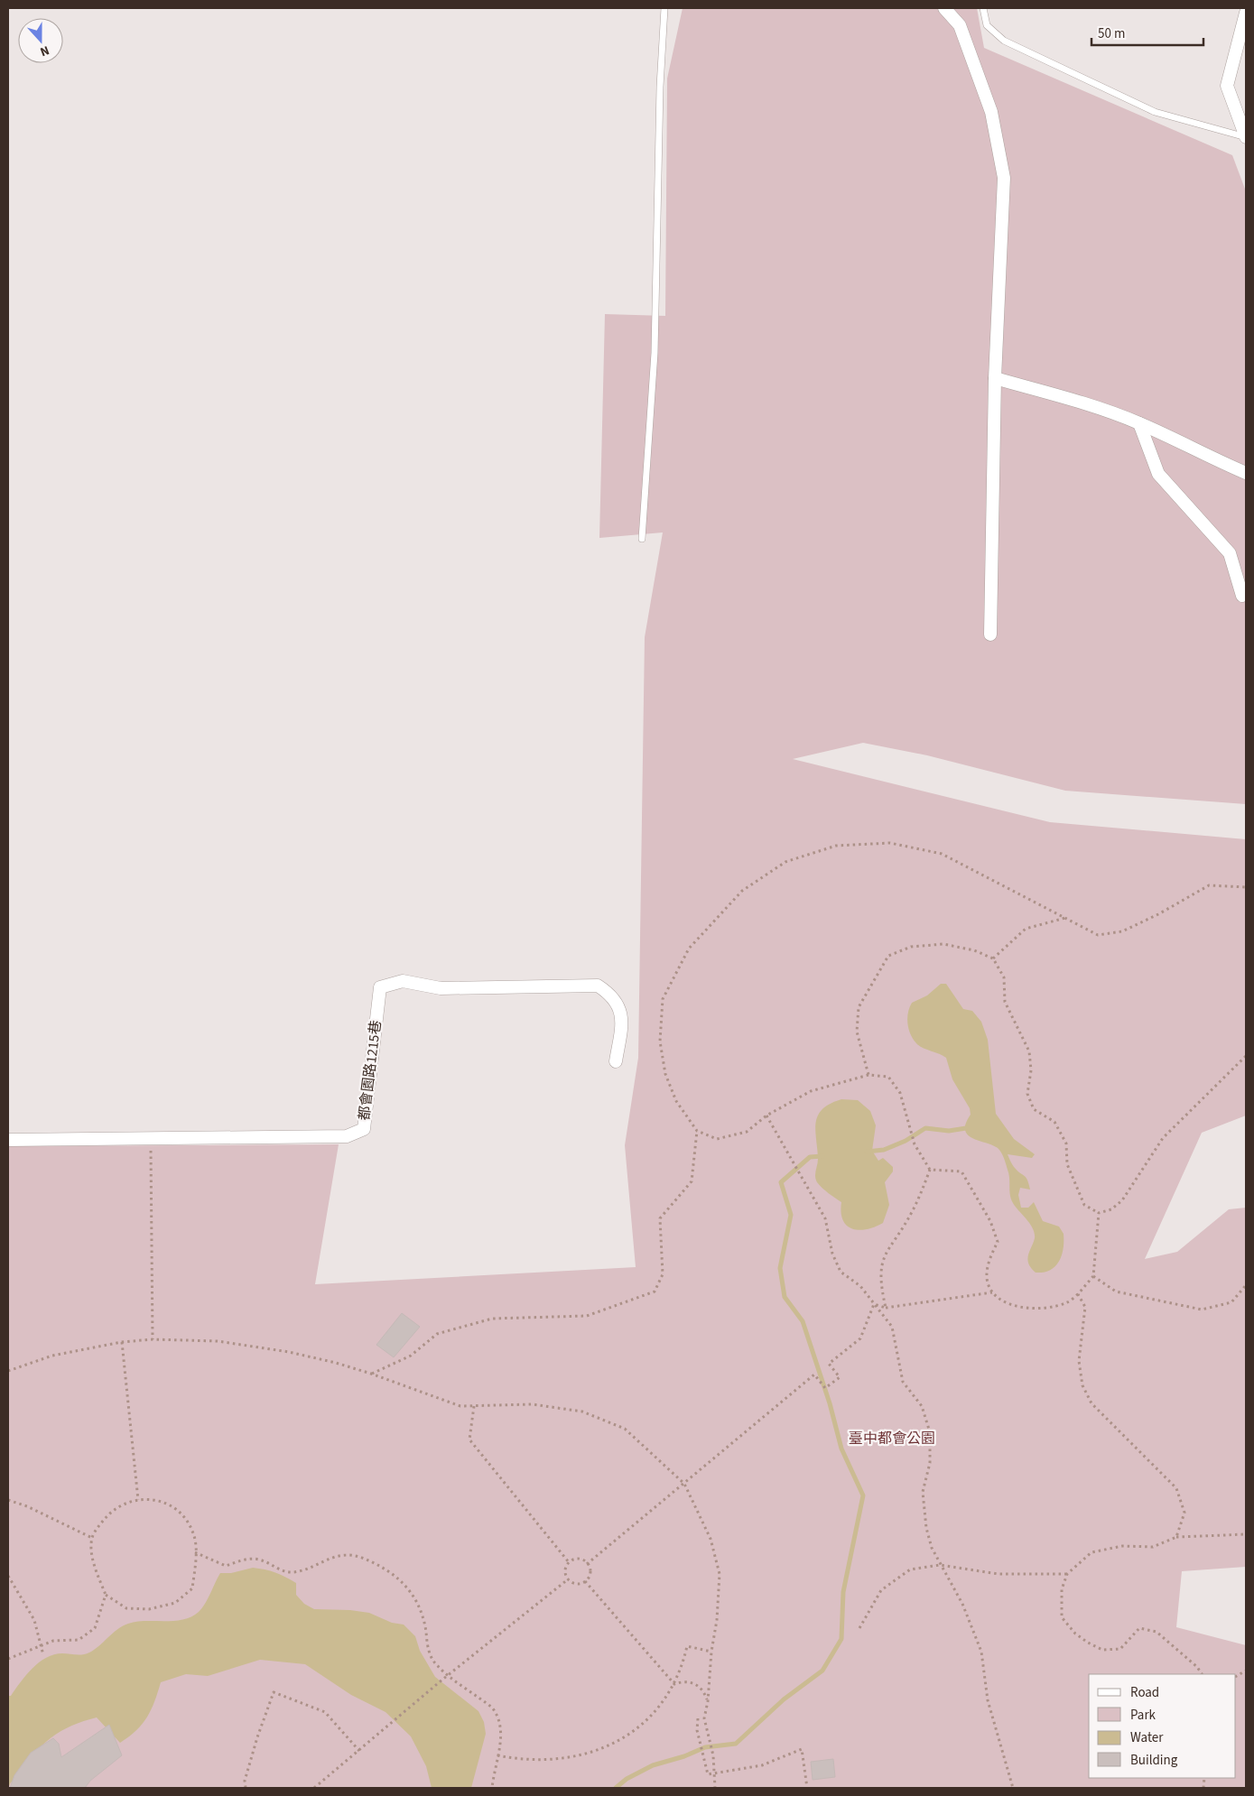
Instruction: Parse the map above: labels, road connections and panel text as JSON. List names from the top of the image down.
{
  "streets": {
    "street": ["都會園路1215巷"]
  },
  "parks": ["臺中都會公園"],
  "legend": [
    "Road",
    "Park",
    "Water",
    "Building"
  ],
  "scale_bar": "50 m",
  "north": "bottom"
}
